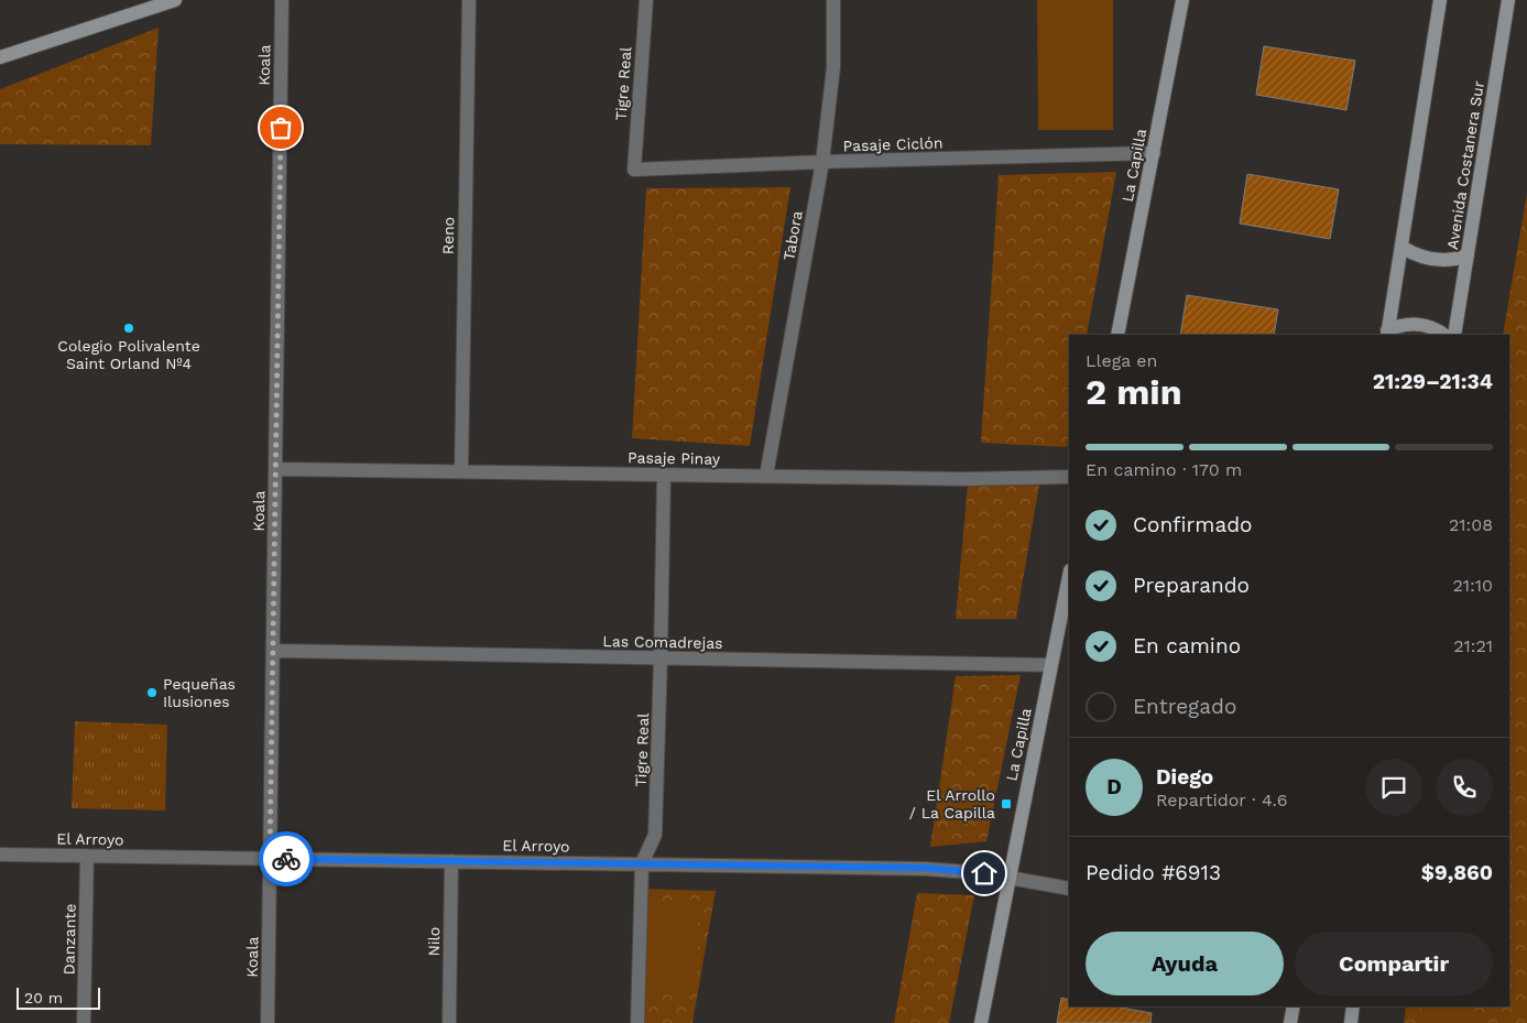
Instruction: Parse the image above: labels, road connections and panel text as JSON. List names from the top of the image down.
{
  "streets": {
    "street": [
      "Koala",
      "Tigre Real",
      "Pasaje Ciclón",
      "La Capilla",
      "Avenida Costanera Sur",
      "Reno",
      "Tabora",
      "Pasaje Pinay",
      "Las Comadrejas",
      "El Arroyo",
      "Danzante",
      "Nilo"
    ]
  },
  "crossings": [
    ["Koala", "Pasaje Pinay"],
    ["Koala", "Las Comadrejas"],
    ["Koala", "El Arroyo"],
    ["Tigre Real", "Pasaje Ciclón"],
    ["Tigre Real", "Pasaje Pinay"],
    ["Tigre Real", "Las Comadrejas"],
    ["Tigre Real", "El Arroyo"],
    ["Pasaje Ciclón", "La Capilla"],
    ["Pasaje Ciclón", "Tabora"],
    ["La Capilla", "Las Comadrejas"],
    ["La Capilla", "El Arroyo"],
    ["Reno", "Pasaje Pinay"],
    ["Tabora", "Pasaje Pinay"],
    ["El Arroyo", "Danzante"],
    ["El Arroyo", "Nilo"]
  ],
  "places": {
    "other": ["Colegio Polivalente Saint Orland Nº4", "Pequeñas Ilusiones"],
    "transit": ["El Arrollo / La Capilla"]
  },
  "scale_bar": "20 m",
  "page": {
    "heading": ["2 min", "Llega en", "21:29–21:34"],
    "panel": [
      "Diego",
      "Repartidor · 4.6",
      "Pedido #6913",
      "$9,860"
    ],
    "bar": "En camino · 170 m",
    "list": [
      ["Confirmado", "21:08"],
      ["Preparando", "21:10"],
      ["En camino", "21:21"],
      "Entregado"
    ],
    "round": "D",
    "buttons": ["Ayuda", "Compartir"],
    "scale": "20 m"
  }
}
